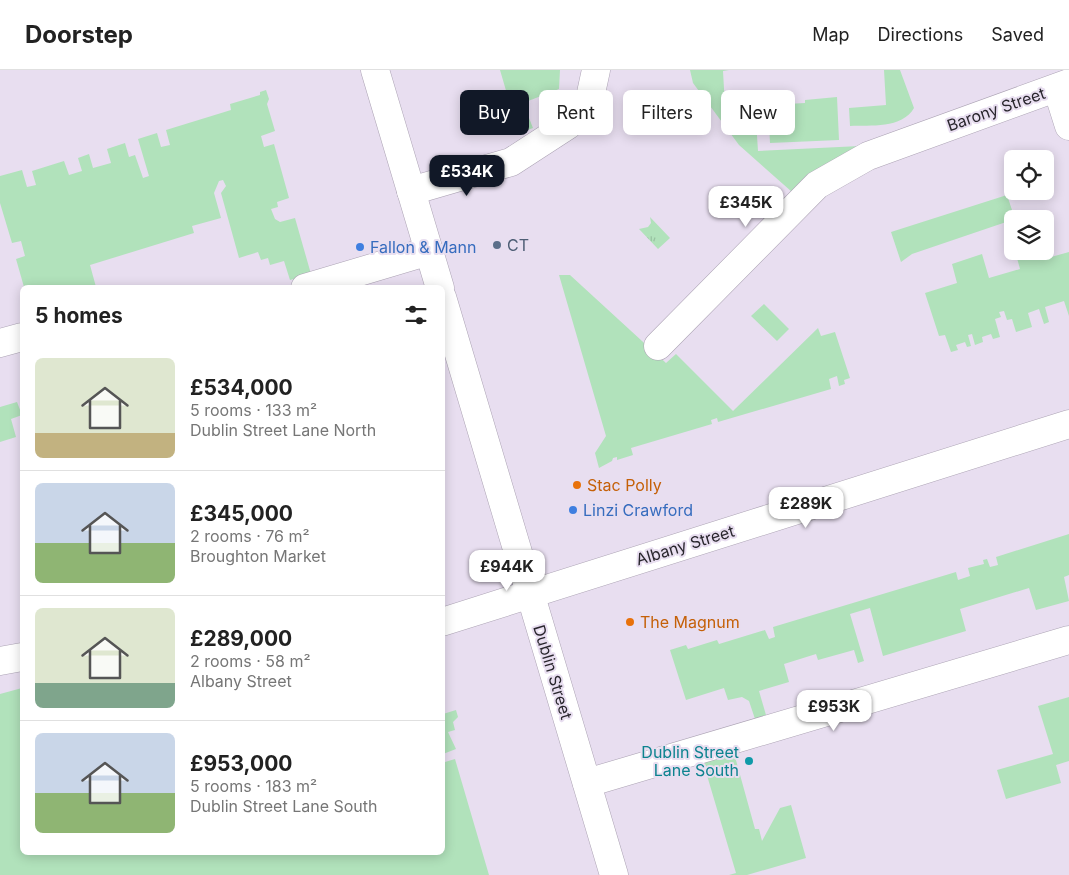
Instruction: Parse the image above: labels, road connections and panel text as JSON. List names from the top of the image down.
{
  "streets": {
    "street": ["Barony Street", "Albany Street", "Dublin Street"]
  },
  "crossings": [
    ["Albany Street", "Dublin Street"]
  ],
  "places": [
    "CT",
    "Fallon & Mann",
    "Stac Polly",
    "Linzi Crawford",
    "The Magnum",
    "Dublin Street Lane South"
  ],
  "page": {
    "header": "Doorstep",
    "nav": ["Map", "Directions", "Saved"],
    "chip": [
      "Buy",
      "Rent",
      "Filters",
      "New"
    ],
    "price": [
      "£534K",
      "£345K",
      "£289K",
      "£944K",
      "£953K"
    ],
    "heading": "5 homes",
    "list": [
      {
        "name": "£534,000",
        "note": "5 rooms · 133 m² · Dublin Street Lane North"
      },
      {
        "name": "£345,000",
        "note": "2 rooms · 76 m² · Broughton Market"
      },
      {
        "name": "£289,000",
        "note": "2 rooms · 58 m² · Albany Street"
      },
      {
        "name": "£953,000",
        "note": "5 rooms · 183 m² · Dublin Street Lane South"
      }
    ]
  }
}
